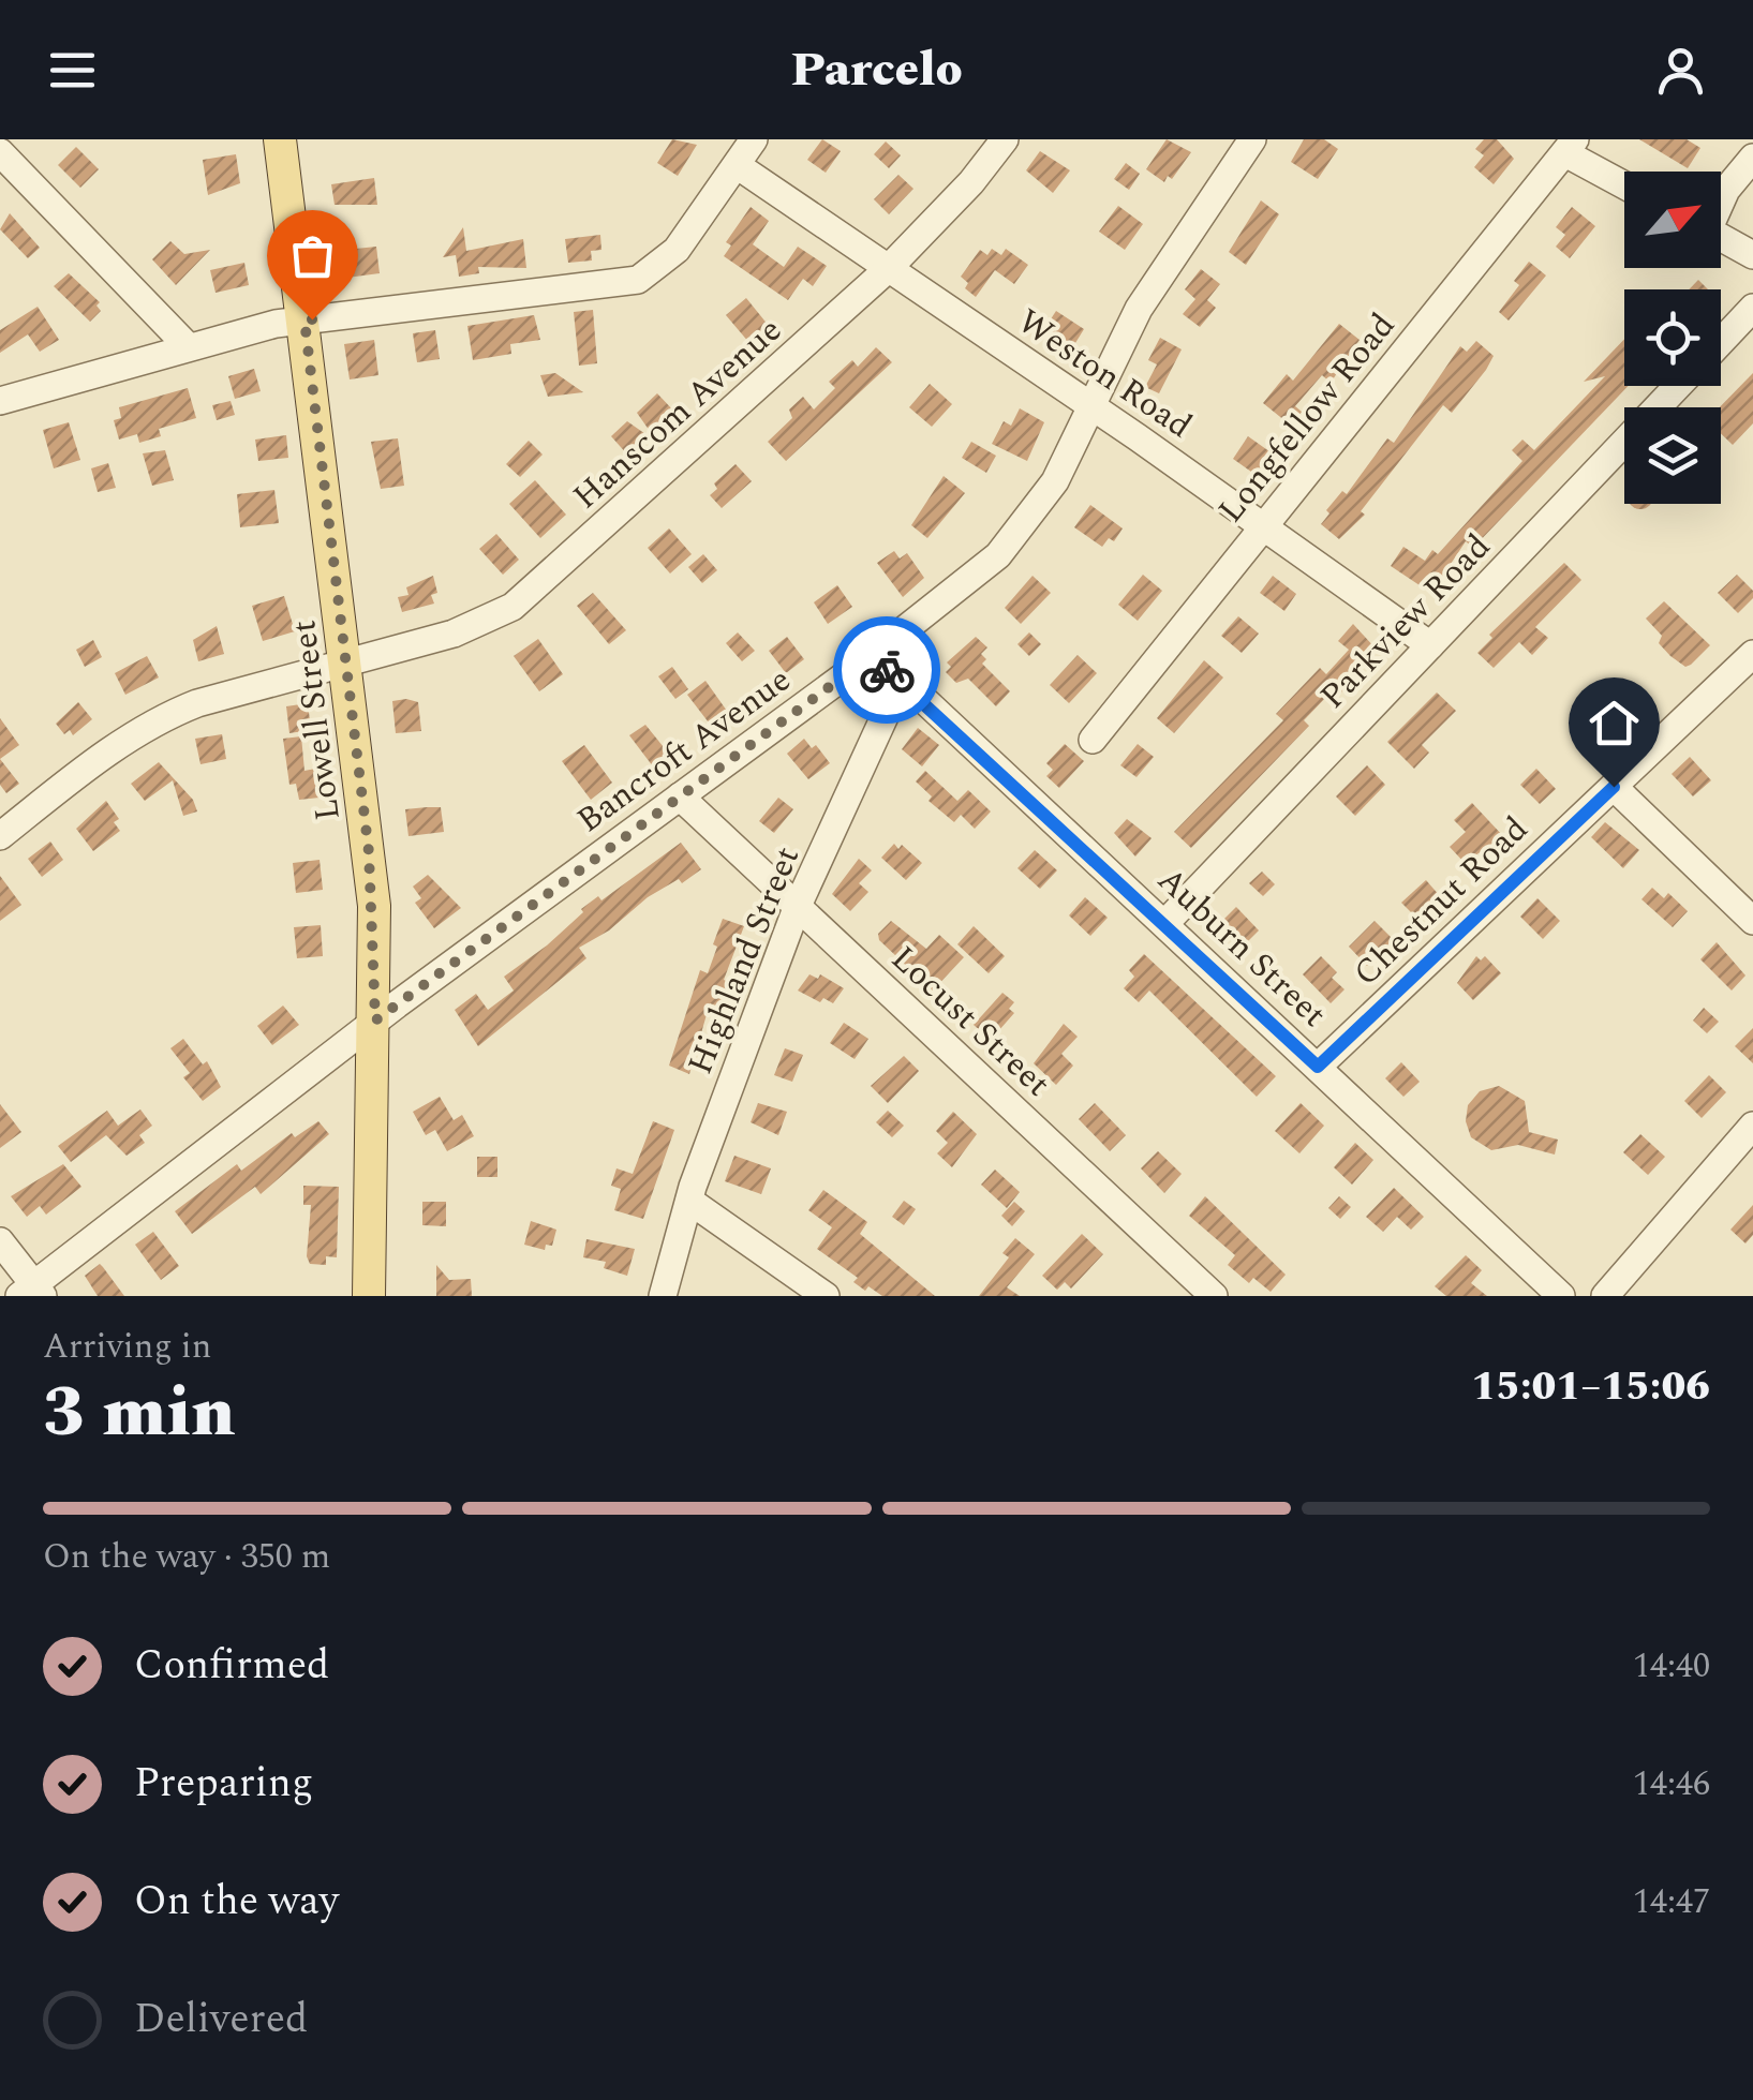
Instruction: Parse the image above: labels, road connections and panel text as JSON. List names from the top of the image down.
{
  "streets": {
    "main road": ["Lowell Street"],
    "street": [
      "Weston Road",
      "Hanscom Avenue",
      "Longfellow Road",
      "Parkview Road",
      "Bancroft Avenue",
      "Chestnut Road",
      "Auburn Street",
      "Highland Street",
      "Locust Street"
    ]
  },
  "crossings": [
    ["Weston Road", "Hanscom Avenue"],
    ["Weston Road", "Longfellow Road"],
    ["Weston Road", "Parkview Road"],
    ["Weston Road", "Bancroft Avenue"],
    ["Hanscom Avenue", "Lowell Street"],
    ["Parkview Road", "Auburn Street"],
    ["Lowell Street", "Bancroft Avenue"],
    ["Bancroft Avenue", "Auburn Street"],
    ["Bancroft Avenue", "Highland Street"],
    ["Bancroft Avenue", "Locust Street"],
    ["Chestnut Road", "Auburn Street"],
    ["Auburn Street", "Highland Street"],
    ["Highland Street", "Locust Street"]
  ],
  "north": "top right",
  "page": {
    "header": "Parcelo",
    "heading": ["3 min", "Arriving in", "15:01–15:06"],
    "bar": "On the way · 350 m",
    "list": [
      ["Confirmed", "14:40"],
      ["Preparing", "14:46"],
      ["On the way", "14:47"],
      "Delivered"
    ]
  }
}
